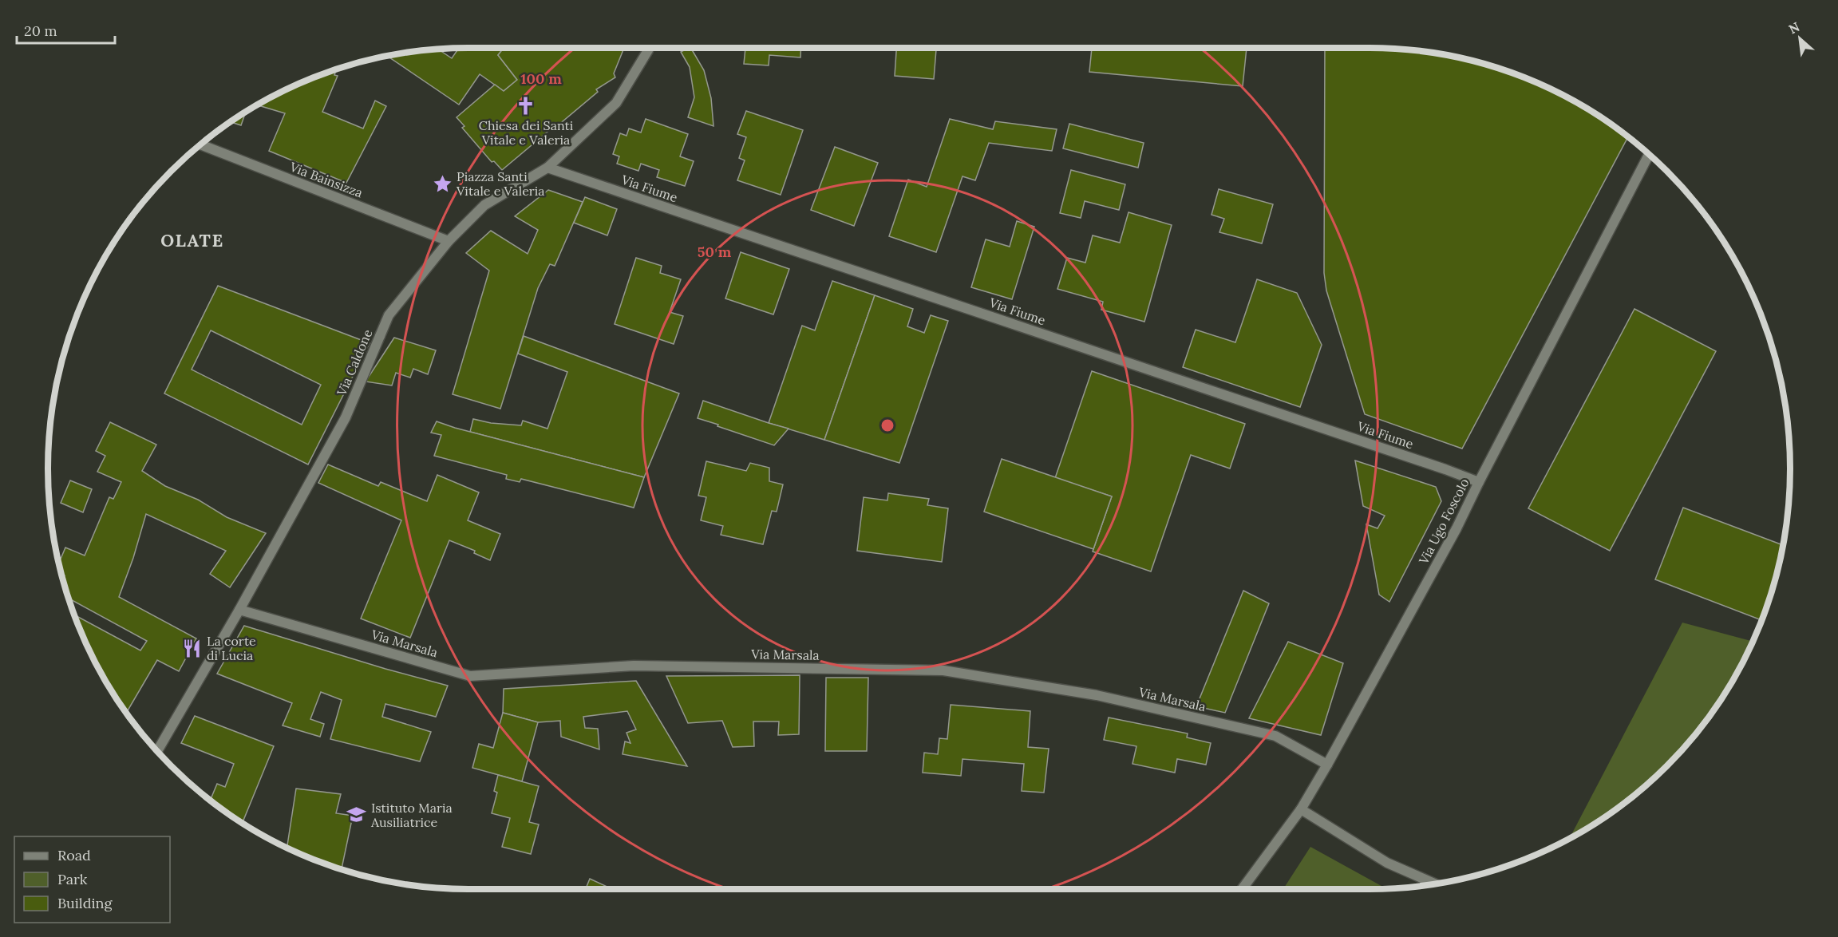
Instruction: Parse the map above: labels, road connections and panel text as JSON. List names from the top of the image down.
{
  "streets": {
    "street": [
      "Via Bainsizza",
      "Via Fiume",
      "Via Caldone",
      "Via Ugo Foscolo",
      "Via Marsala"
    ]
  },
  "crossings": [
    ["Via Bainsizza", "Via Caldone"],
    ["Via Fiume", "Via Caldone"],
    ["Via Fiume", "Via Ugo Foscolo"],
    ["Via Caldone", "Via Marsala"],
    ["Via Ugo Foscolo", "Via Marsala"]
  ],
  "districts": ["OLATE"],
  "places": {
    "church": ["Chiesa dei Santi Vitale e Valeria"],
    "place": ["Piazza Santi Vitale e Valeria"],
    "restaurant": ["La corte di Lucia"],
    "school or university": ["Istituto Maria Ausiliatrice"]
  },
  "legend": ["Road", "Park", "Building"],
  "scale_bar": "20 m",
  "north": "top left",
  "rings": ["100 m", "50 m"]
}
